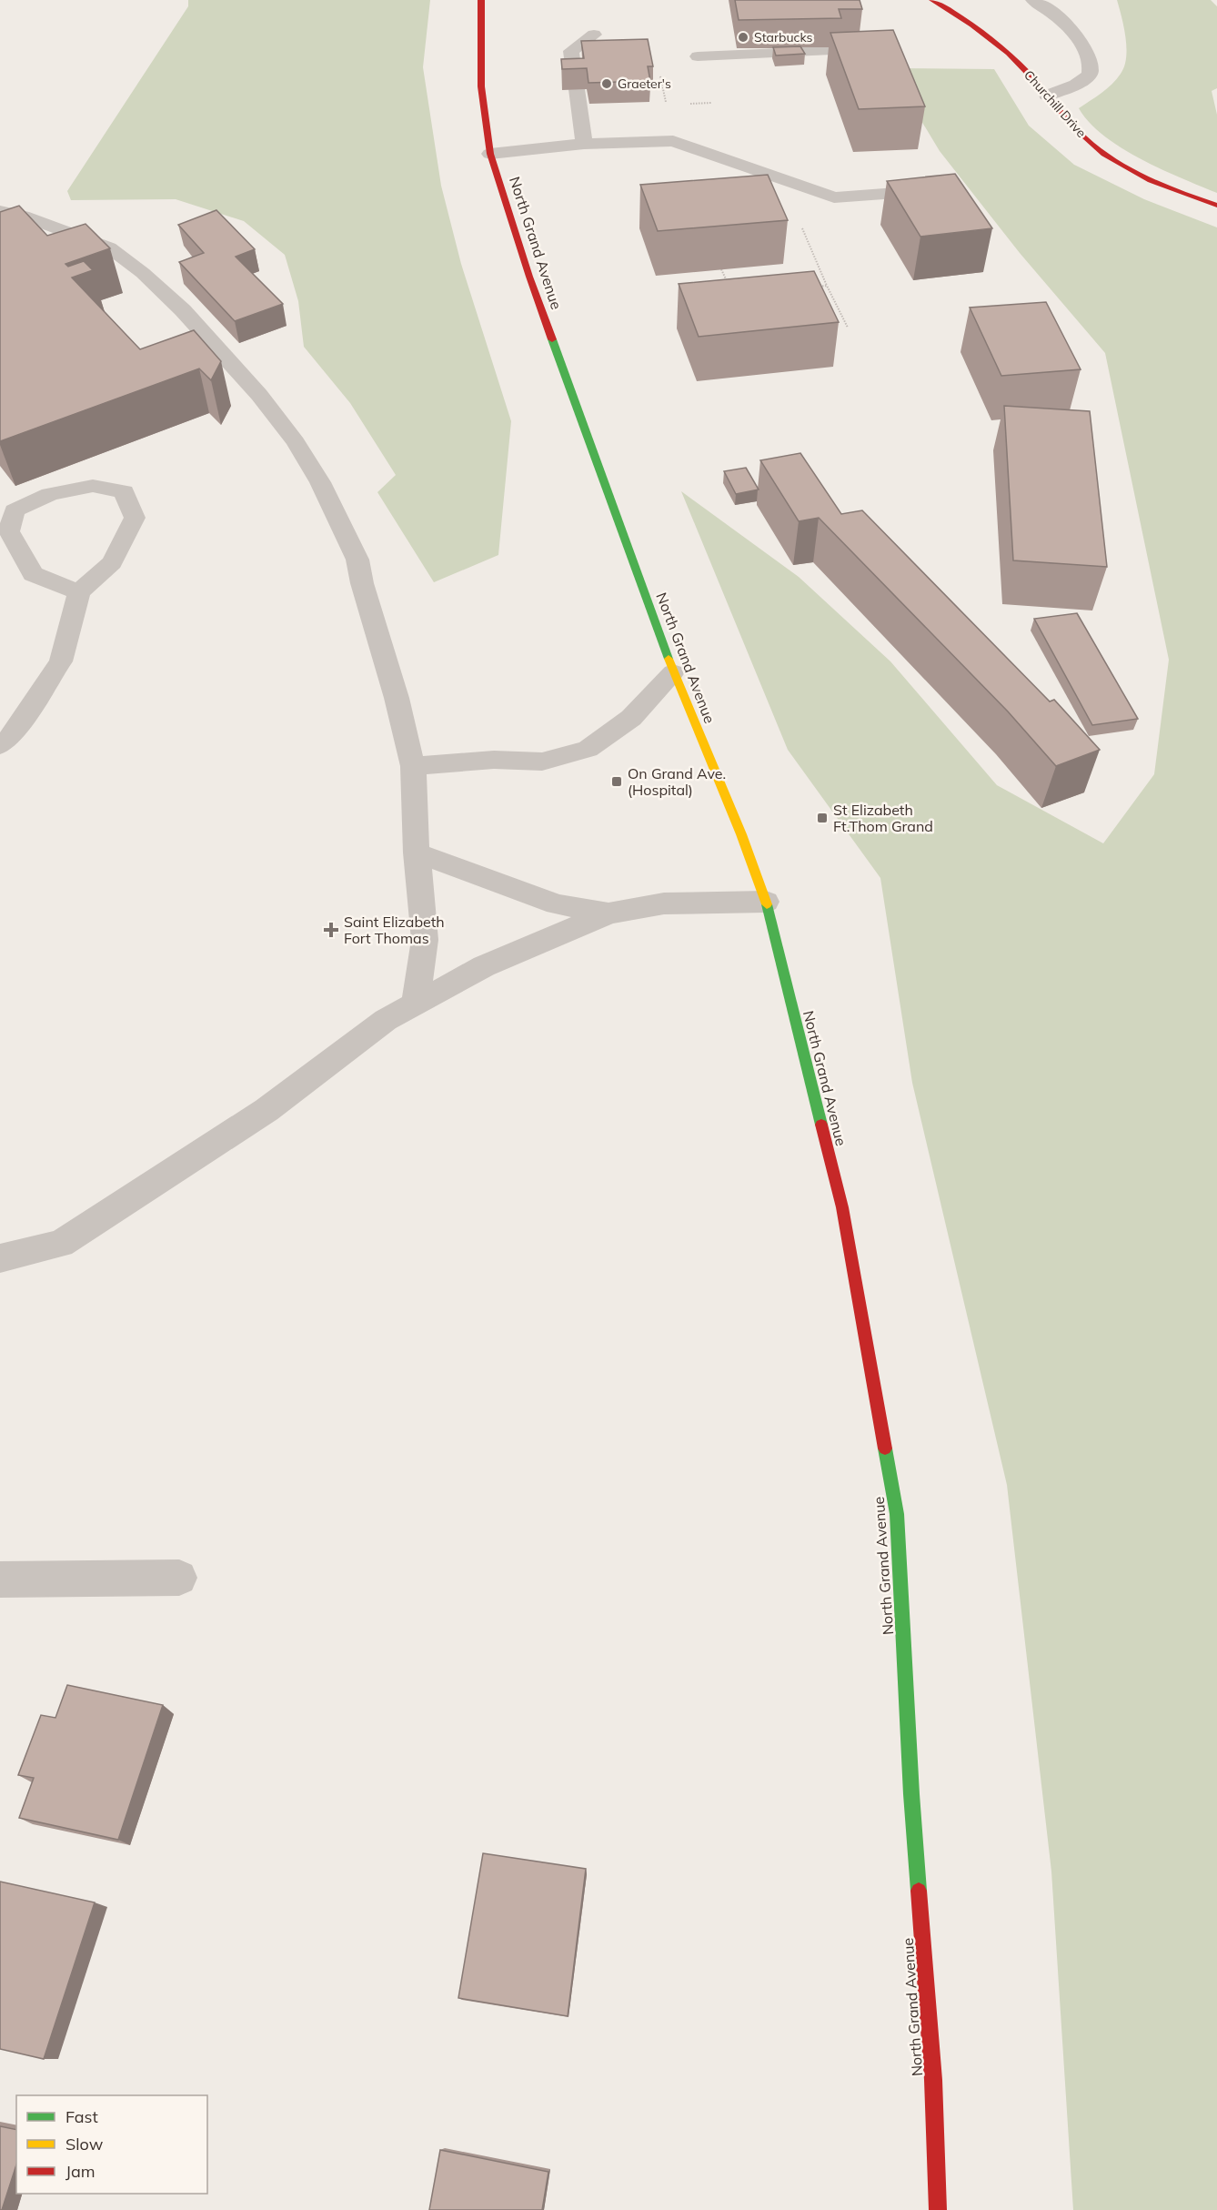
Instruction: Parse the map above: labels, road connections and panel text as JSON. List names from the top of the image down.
{
  "streets": {
    "main road": ["Churchill Drive", "North Grand Avenue"]
  },
  "places": {
    "other": ["Starbucks", "Graeter's"],
    "transit": ["On Grand Ave. (Hospital)", "St Elizabeth Ft.Thom Grand"],
    "health": ["Saint Elizabeth Fort Thomas"]
  },
  "legend": ["Fast", "Slow", "Jam"]
}
